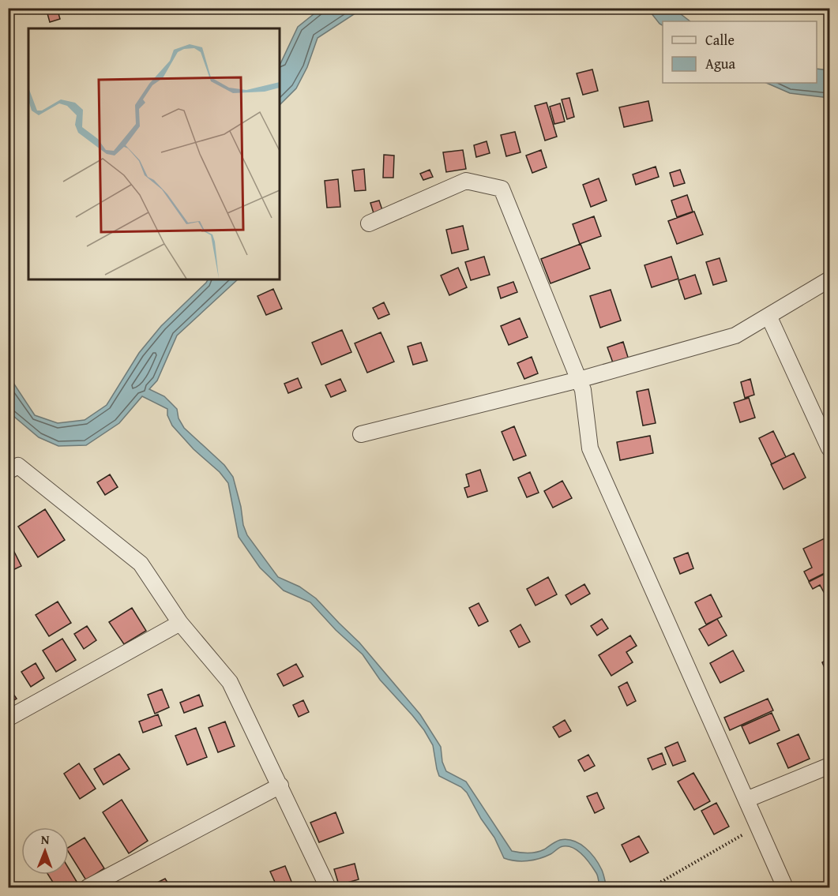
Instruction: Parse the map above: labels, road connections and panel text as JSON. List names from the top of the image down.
{
  "legend": ["Calle", "Agua"],
  "north": "top"
}
